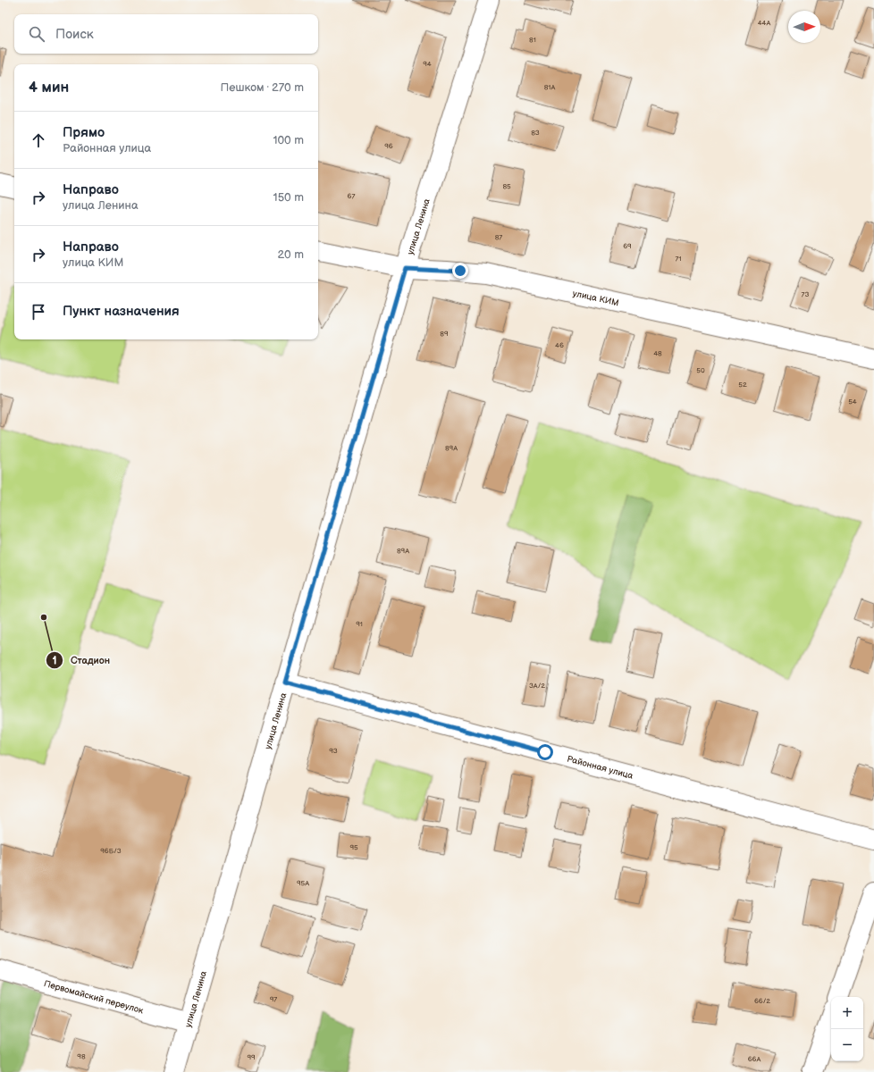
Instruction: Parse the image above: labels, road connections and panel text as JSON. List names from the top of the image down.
{
  "streets": {
    "street": [
      "улица Ленина",
      "улица КИМ",
      "Районная улица",
      "Первомайский переулок"
    ]
  },
  "crossings": [
    ["улица Ленина", "улица КИМ"],
    ["улица Ленина", "Районная улица"],
    ["улица Ленина", "Первомайский переулок"]
  ],
  "places": ["Стадион"],
  "house_numbers": [
    "44А",
    "81",
    "94",
    "81А",
    "83",
    "96",
    "85",
    "67",
    "87",
    "69",
    "71",
    "73",
    "89",
    "46",
    "48",
    "50",
    "52",
    "54",
    "89А",
    "89А",
    "91",
    "3А/2",
    "93",
    "95",
    "96Б/3",
    "95А",
    "97",
    "66/2",
    "98",
    "99",
    "66А"
  ],
  "north": "right",
  "page": {
    "search": "Поиск",
    "heading": ["4 мин", "Пешком · 270 m"],
    "list": [
      ["Прямо", "Районная улица", "100 m"],
      ["Направо", "улица Ленина", "150 m"],
      ["Направо", "улица КИМ", "20 m"],
      "Пункт назначения"
    ],
    "map_buttons": ["+", "−"]
  }
}
